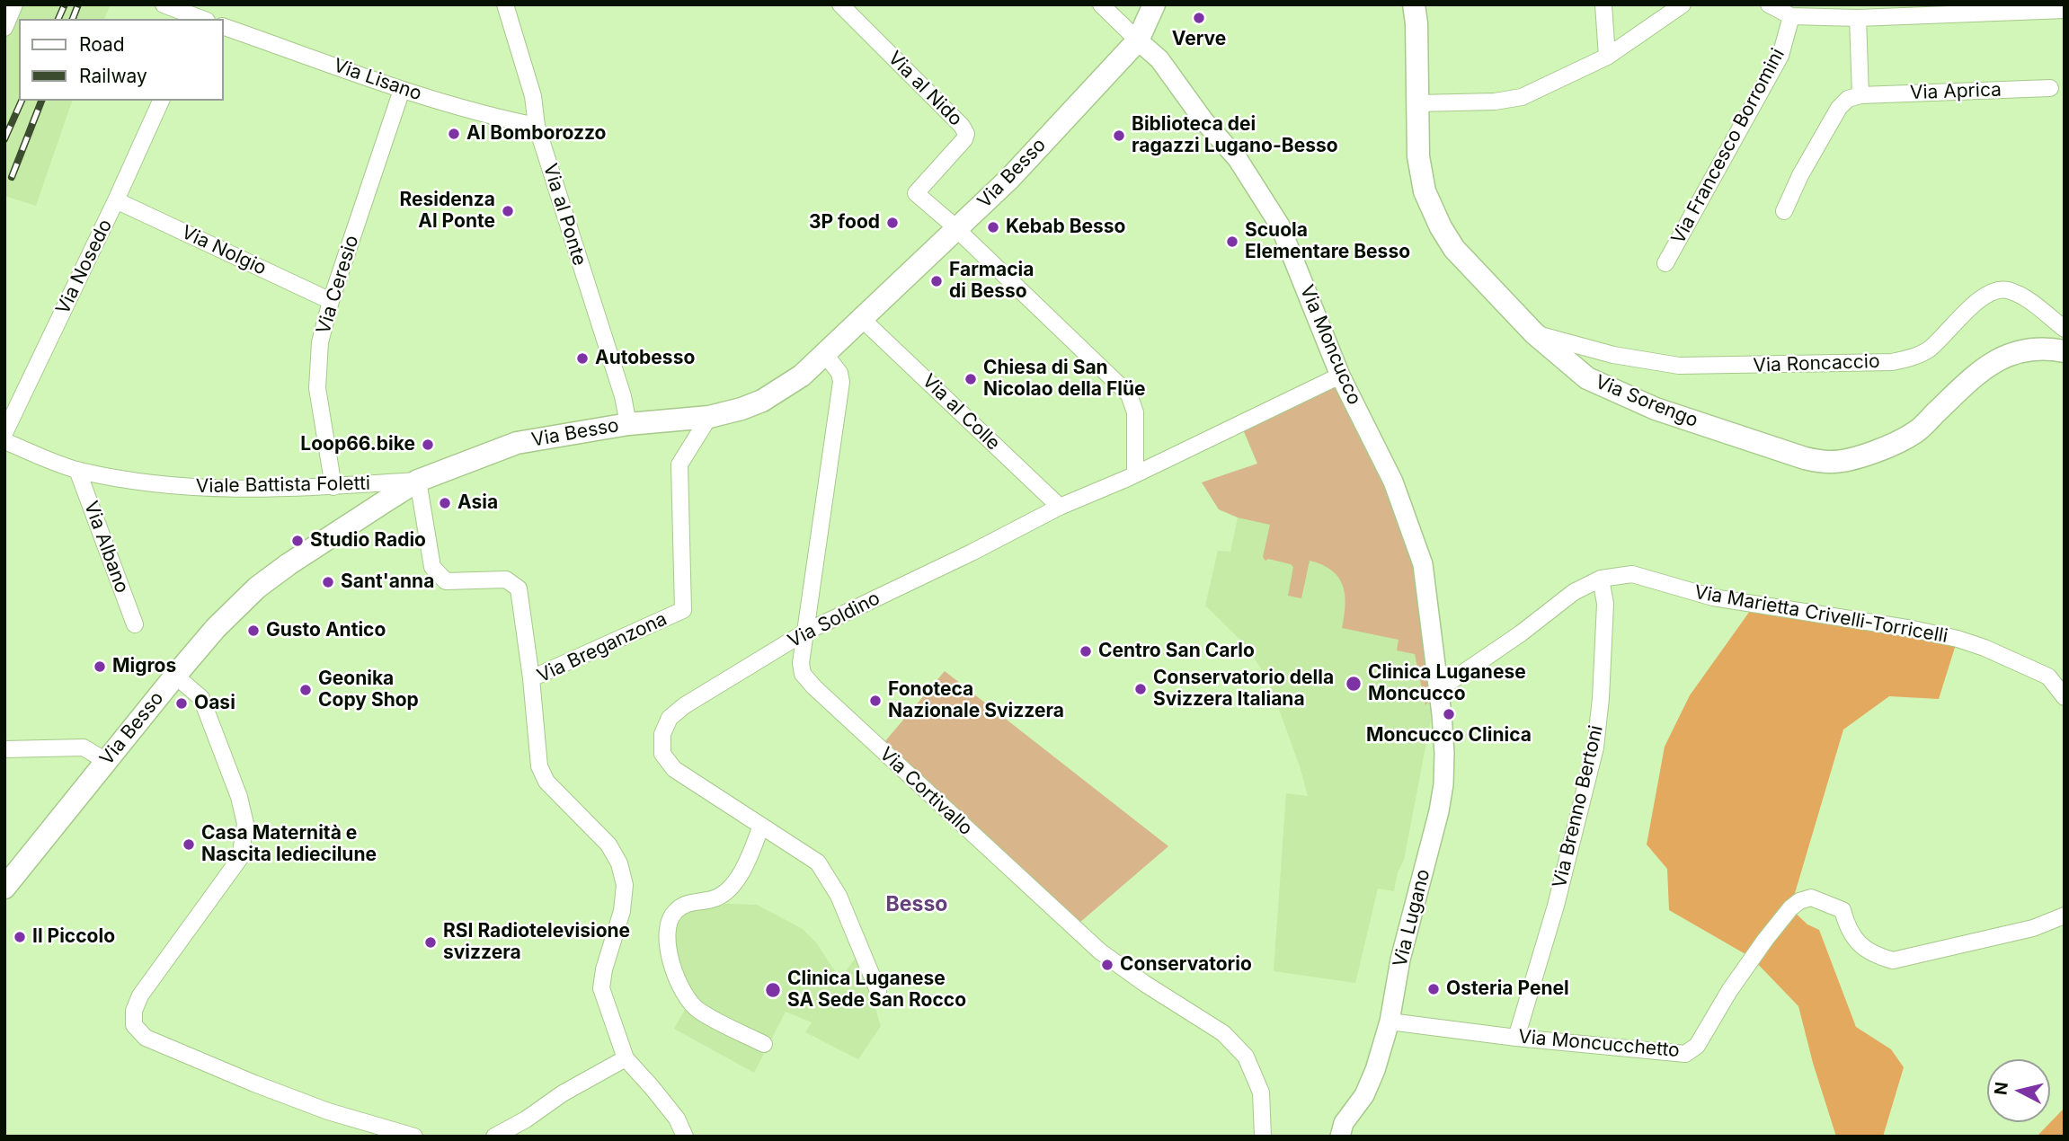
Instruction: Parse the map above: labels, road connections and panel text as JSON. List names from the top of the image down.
{
  "streets": {
    "main road": ["Via Besso", "Via Sorengo"],
    "street": [
      "Via Lisano",
      "Via al Nido",
      "Via Aprica",
      "Via Francesco Borromini",
      "Via al Ponte",
      "Via Nolgio",
      "Via Nosedo",
      "Via Ceresio",
      "Via Moncucco",
      "Via Roncaccio",
      "Via al Colle",
      "Viale Battista Foletti",
      "Via Albano",
      "Via Marietta Crivelli-Torricelli",
      "Via Soldino",
      "Via Breganzona",
      "Via Cortivallo",
      "Via Brenno Bertoni",
      "Via Lugano",
      "Via Moncucchetto"
    ]
  },
  "crossings": [
    ["Via Lisano", "Via al Ponte"],
    ["Via Lisano", "Via Ceresio"],
    ["Via al Nido", "Via Besso"],
    ["Via Besso", "Via al Ponte"],
    ["Via Besso", "Via Moncucco"],
    ["Via Besso", "Via al Colle"],
    ["Via Besso", "Viale Battista Foletti"],
    ["Via Besso", "Via Breganzona"],
    ["Via Besso", "Via Cortivallo"],
    ["Via Nolgio", "Via Nosedo"],
    ["Via Nolgio", "Via Ceresio"],
    ["Via Ceresio", "Viale Battista Foletti"],
    ["Via Moncucco", "Via Soldino"],
    ["Via Moncucco", "Via Lugano"],
    ["Via Roncaccio", "Via Sorengo"],
    ["Via al Colle", "Via Soldino"],
    ["Viale Battista Foletti", "Via Albano"],
    ["Via Marietta Crivelli-Torricelli", "Via Brenno Bertoni"],
    ["Via Soldino", "Via Cortivallo"],
    ["Via Brenno Bertoni", "Via Moncucchetto"],
    ["Via Lugano", "Via Moncucchetto"]
  ],
  "districts": ["Besso"],
  "places": [
    "Verve",
    "Al Bomborozzo",
    "Biblioteca dei ragazzi Lugano-Besso",
    "Residenza Al Ponte",
    "3P food",
    "Kebab Besso",
    "Scuola Elementare Besso",
    "Farmacia di Besso",
    "Autobesso",
    "Chiesa di San Nicolao della Flüe",
    "Loop66.bike",
    "Asia",
    "Studio Radio",
    "Sant'anna",
    "Gusto Antico",
    "Centro San Carlo",
    "Migros",
    "Clinica Luganese Moncucco",
    "Conservatorio della Svizzera Italiana",
    "Geonika Copy Shop",
    "Fonoteca Nazionale Svizzera",
    "Oasi",
    "Moncucco Clinica",
    "Casa Maternità e Nascita lediecilune",
    "Il Piccolo",
    "RSI Radiotelevisione svizzera",
    "Conservatorio",
    "Osteria Penel",
    "Clinica Luganese SA Sede San Rocco"
  ],
  "legend": ["Road", "Railway"],
  "north": "left"
}
